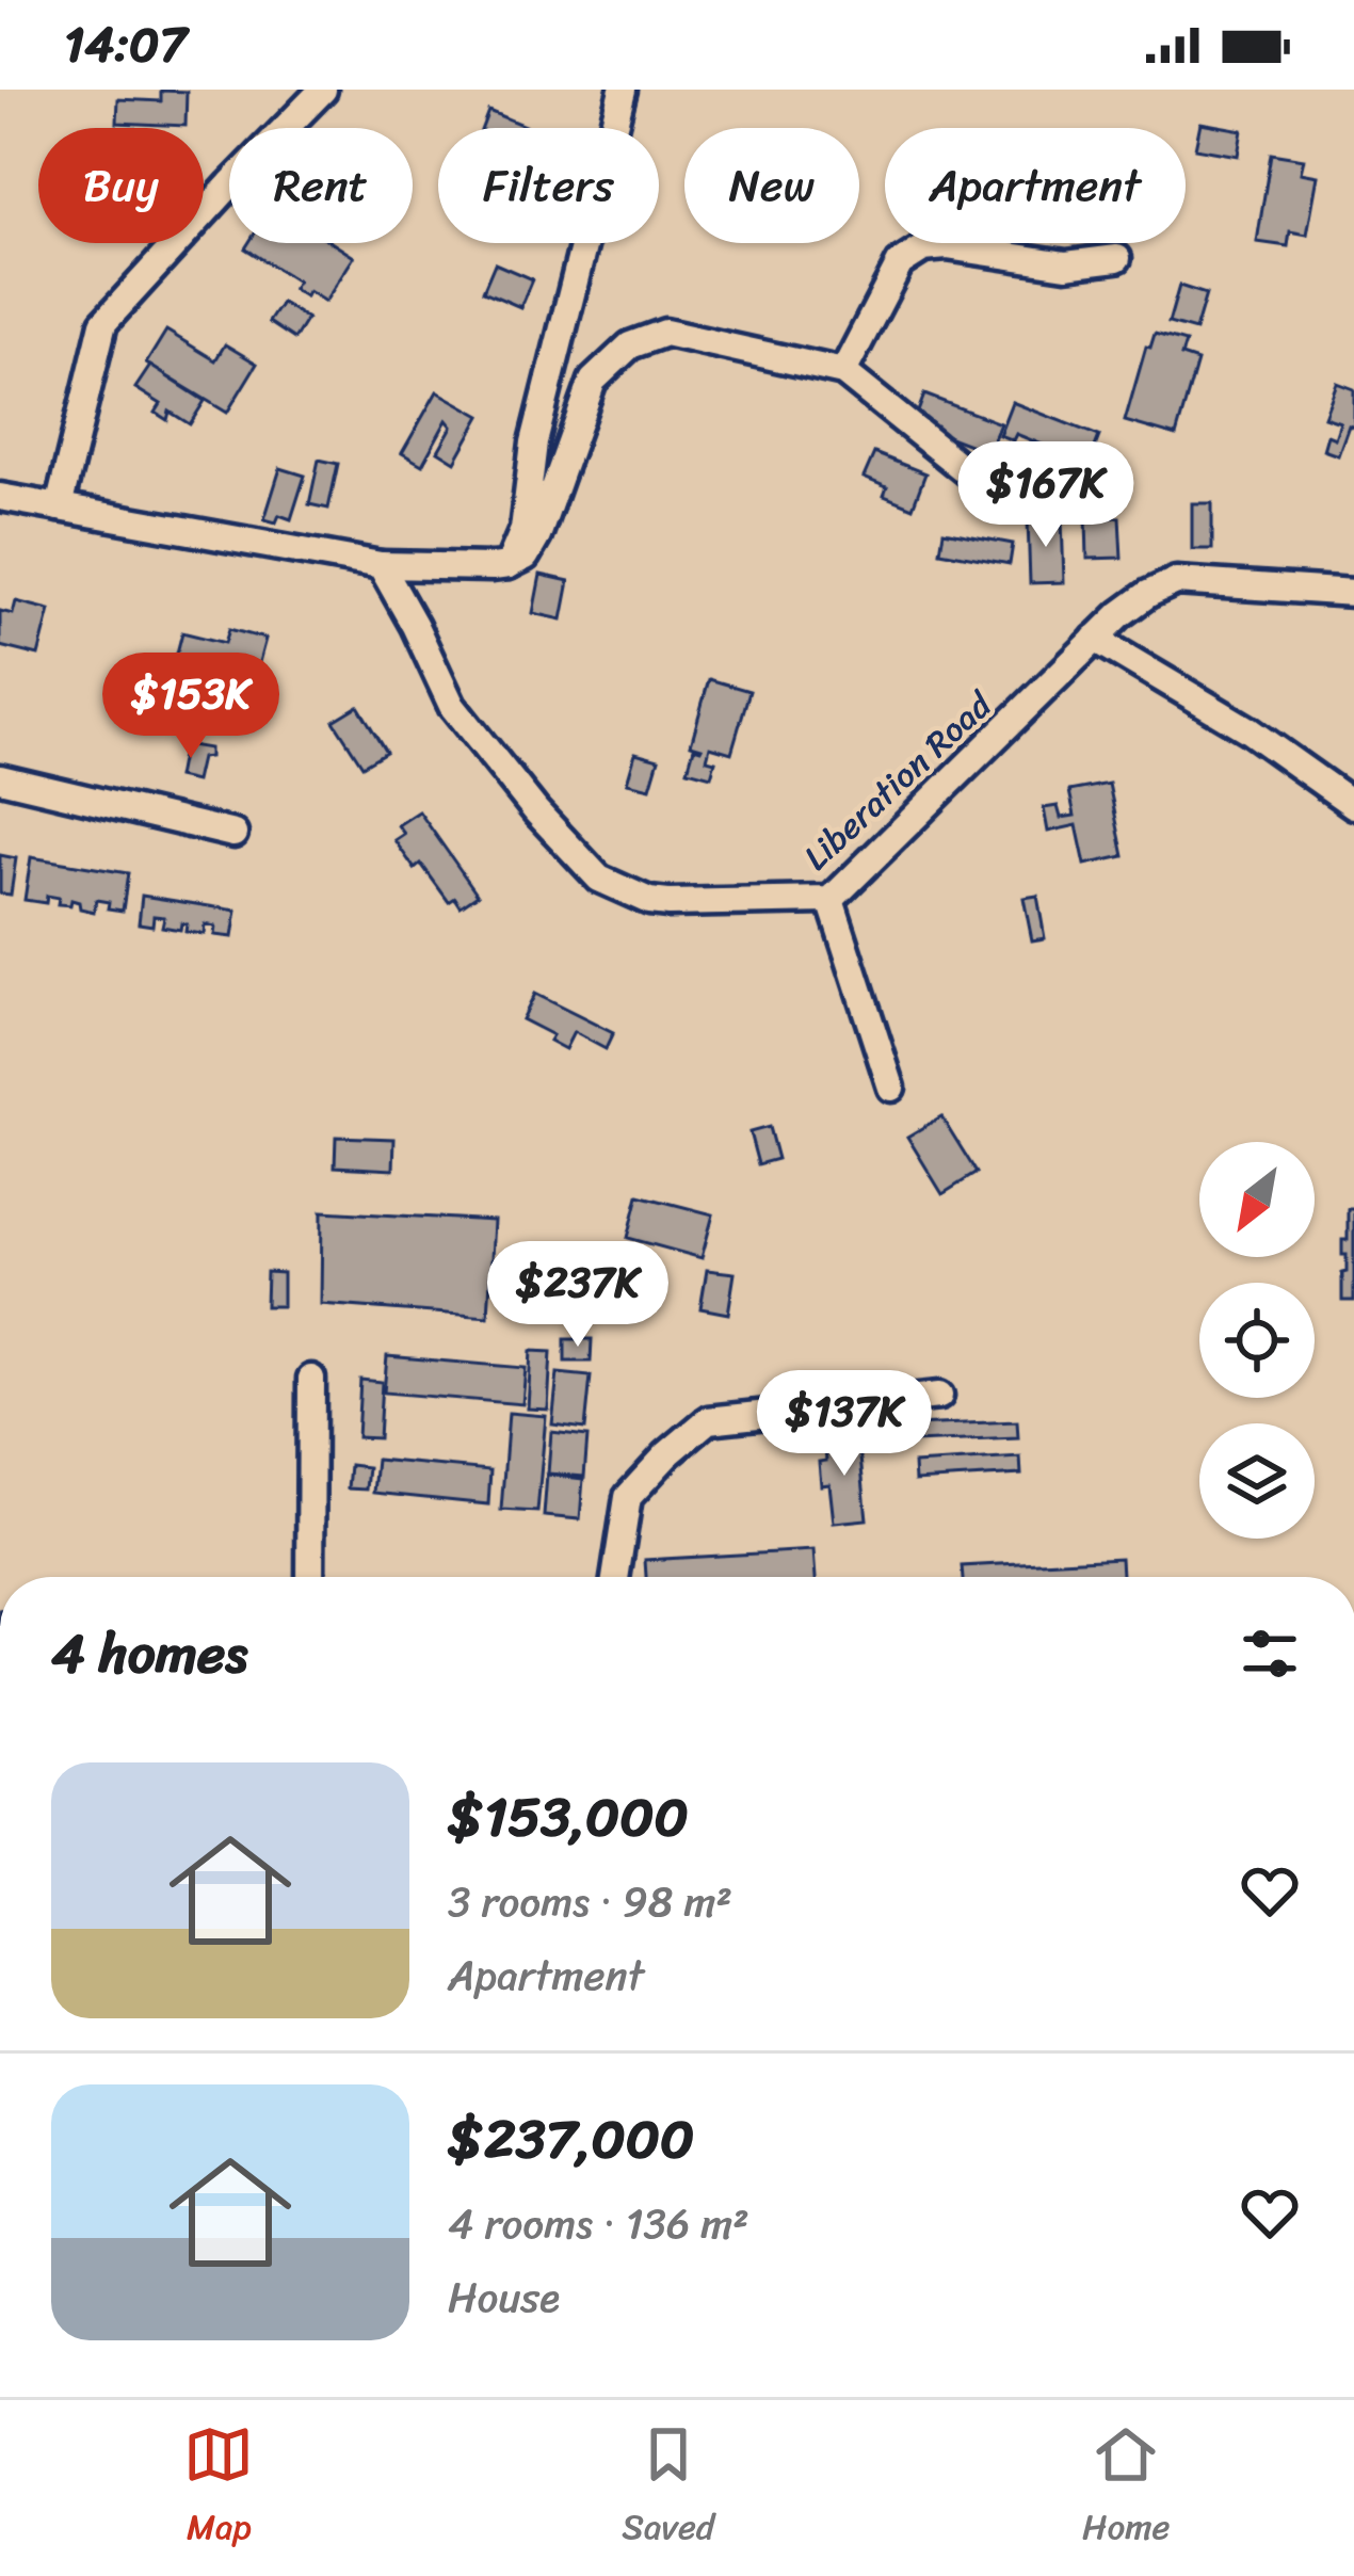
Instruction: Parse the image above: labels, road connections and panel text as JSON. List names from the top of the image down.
{
  "streets": {
    "street": ["Liberation Road"]
  },
  "north": "bottom left",
  "page": {
    "status": "14:07",
    "chip": [
      "Buy",
      "Rent",
      "Filters",
      "New",
      "Apartment"
    ],
    "price": [
      "$167K",
      "$153K",
      "$237K",
      "$137K"
    ],
    "heading": "4 homes",
    "list": [
      {
        "name": "$153,000",
        "note": "3 rooms · 98 m² · Apartment"
      },
      {
        "name": "$237,000",
        "note": "4 rooms · 136 m² · House"
      }
    ],
    "tabs": ["Map", "Saved", "Home"]
  }
}
